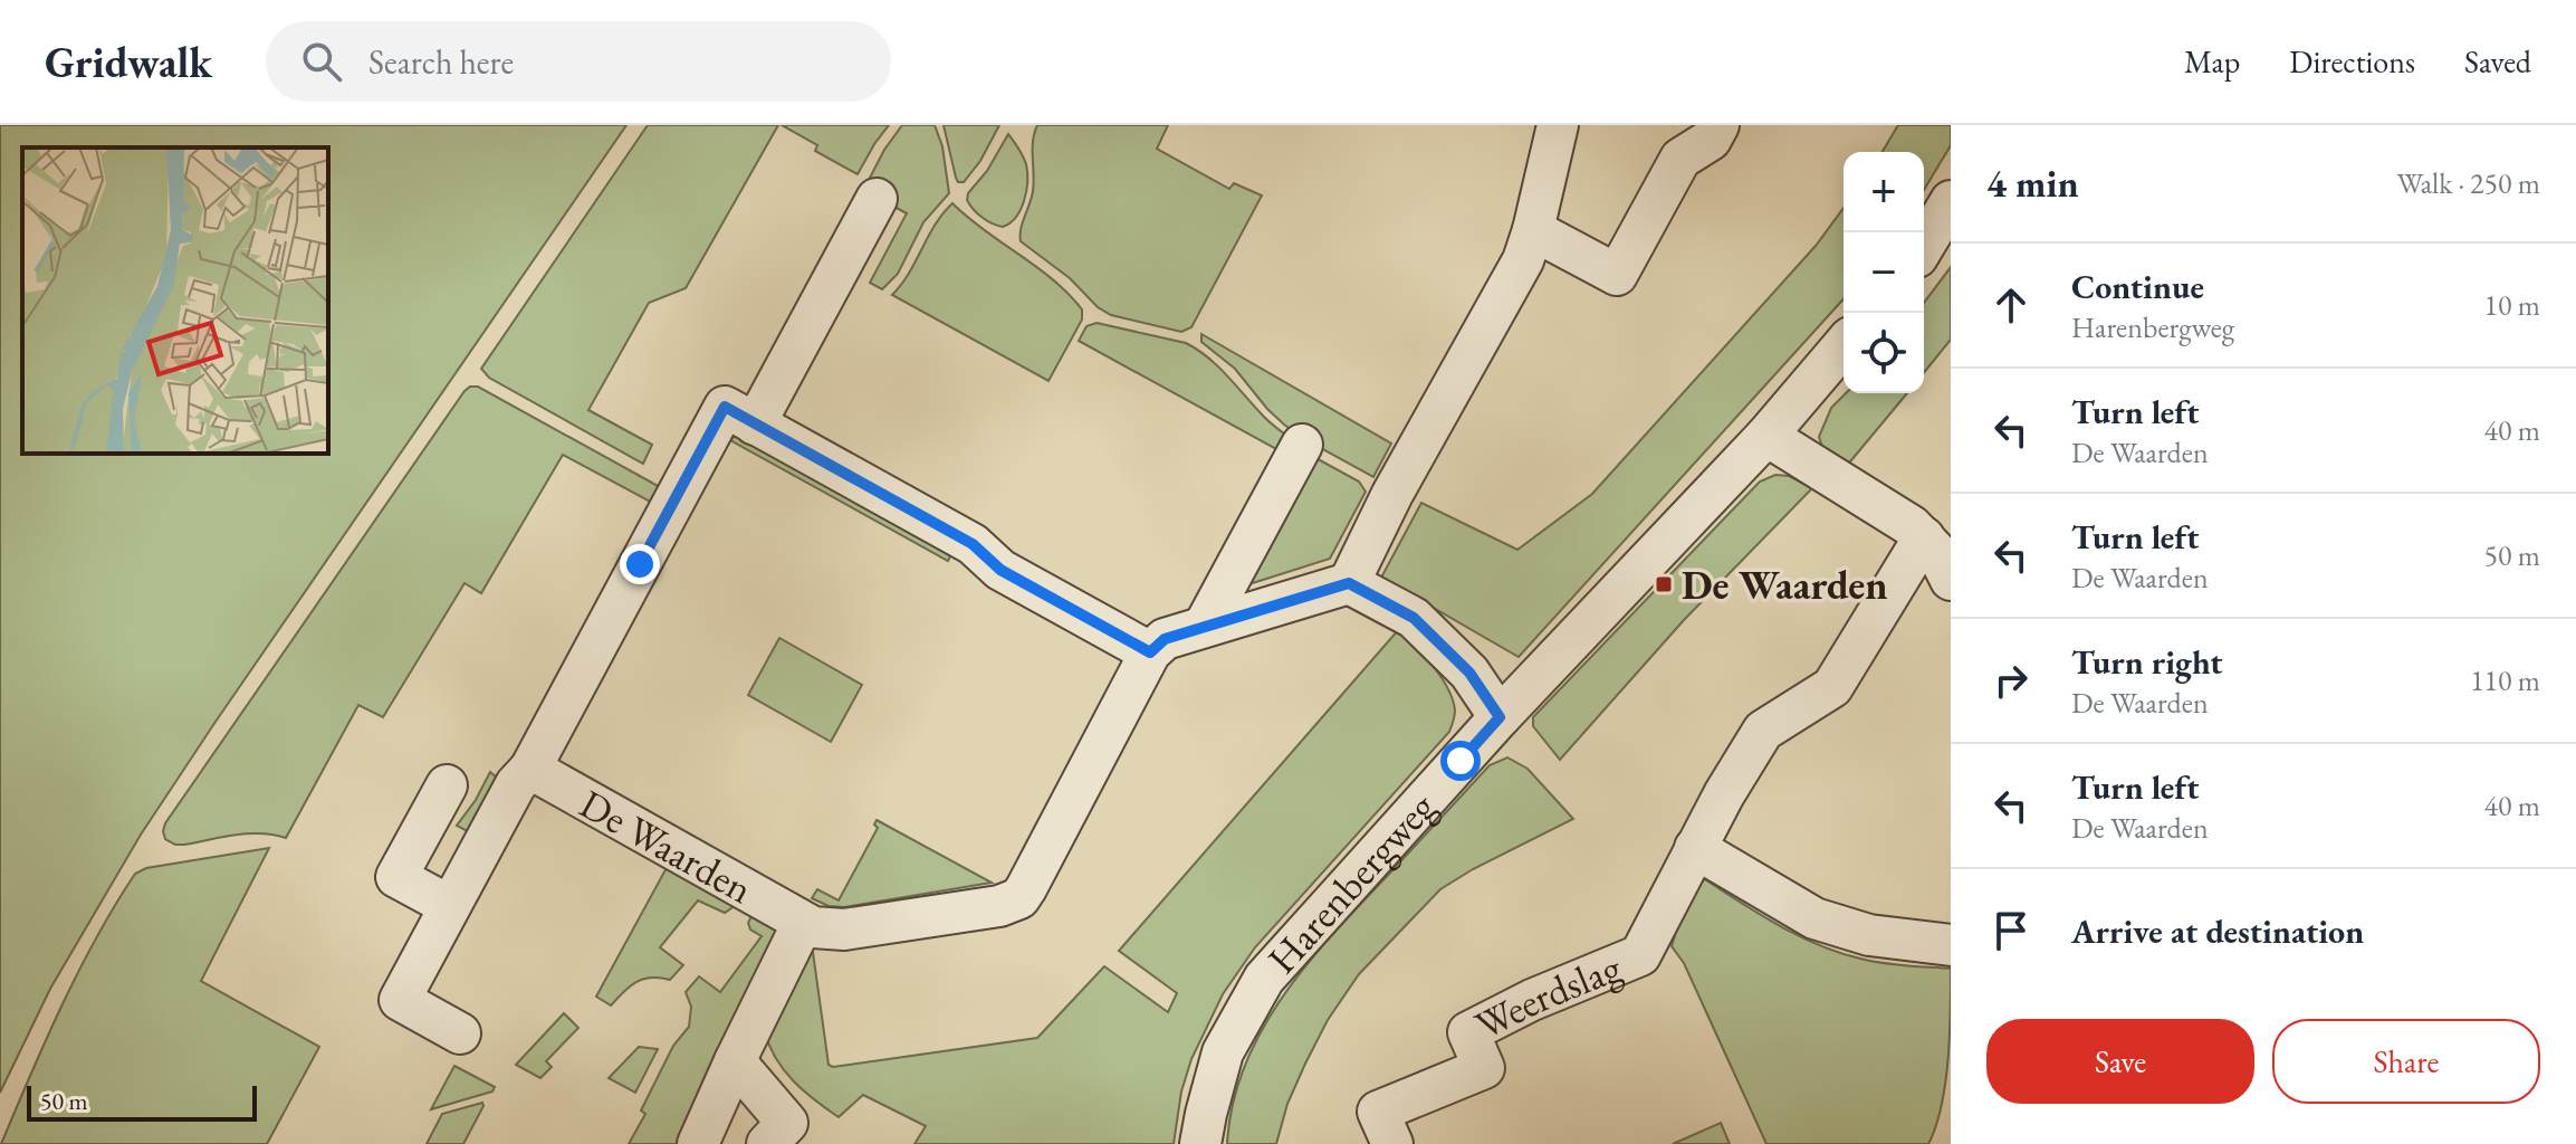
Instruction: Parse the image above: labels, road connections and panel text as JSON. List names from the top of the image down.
{
  "streets": {
    "street": ["De Waarden", "Harenbergweg", "Weerdslag"]
  },
  "crossings": [
    ["Harenbergweg", "Weerdslag"]
  ],
  "places": {
    "transit": ["De Waarden"]
  },
  "scale_bar": "50 m",
  "page": {
    "header": "Gridwalk",
    "search": "Search here",
    "nav": ["Map", "Directions", "Saved"],
    "heading": ["4 min", "Walk · 250 m"],
    "map_buttons": ["+", "−"],
    "list": [
      ["Continue", "Harenbergweg", "10 m"],
      ["Turn left", "De Waarden", "40 m"],
      ["Turn left", "De Waarden", "50 m"],
      ["Turn right", "De Waarden", "110 m"],
      ["Turn left", "De Waarden", "40 m"],
      "Arrive at destination"
    ],
    "buttons": ["Save", "Share"],
    "scale": "50 m"
  }
}
